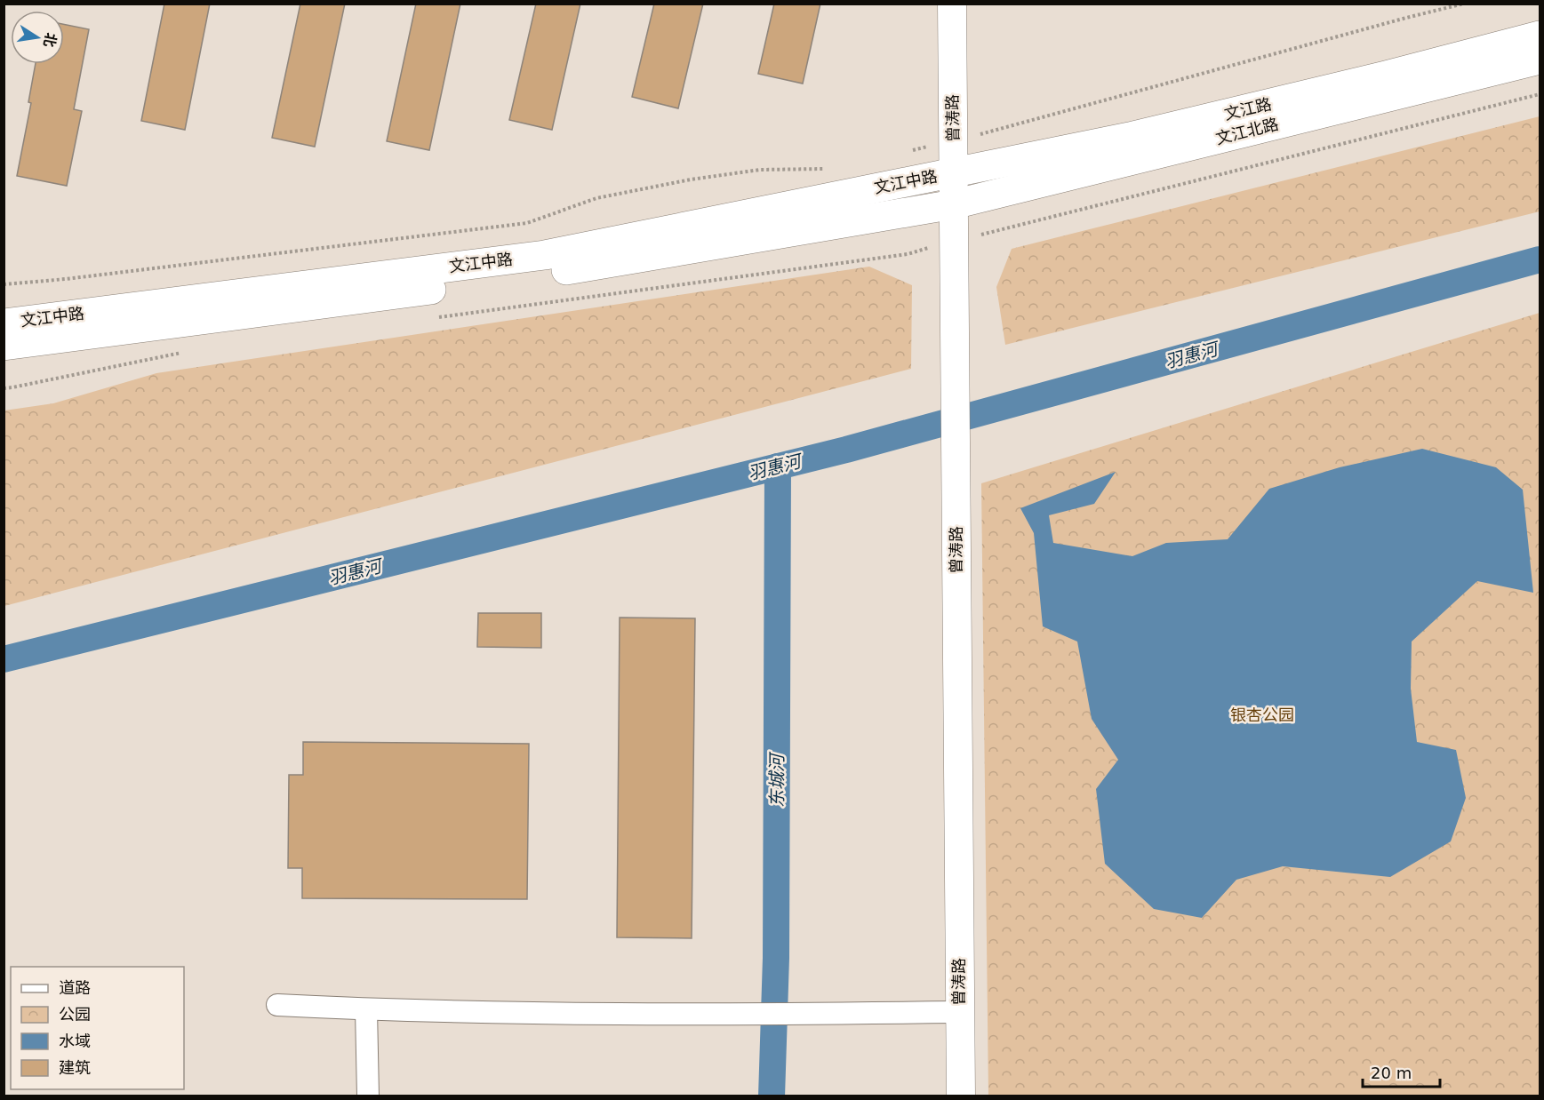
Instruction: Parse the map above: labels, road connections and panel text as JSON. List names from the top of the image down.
{
  "streets": {
    "main road": ["文江路", "文江北路", "文江中路"],
    "street": ["曾涛路"]
  },
  "crossings": [
    ["文江路", "曾涛路"],
    ["文江路", "文江中路"],
    ["曾涛路", "文江北路"],
    ["曾涛路", "文江中路"],
    ["文江北路", "文江中路"]
  ],
  "water": ["羽惠河", "东城河"],
  "parks": ["银杏公园"],
  "legend": [
    "道路",
    "公园",
    "水域",
    "建筑"
  ],
  "scale_bar": "20 m",
  "north": "right"
}
